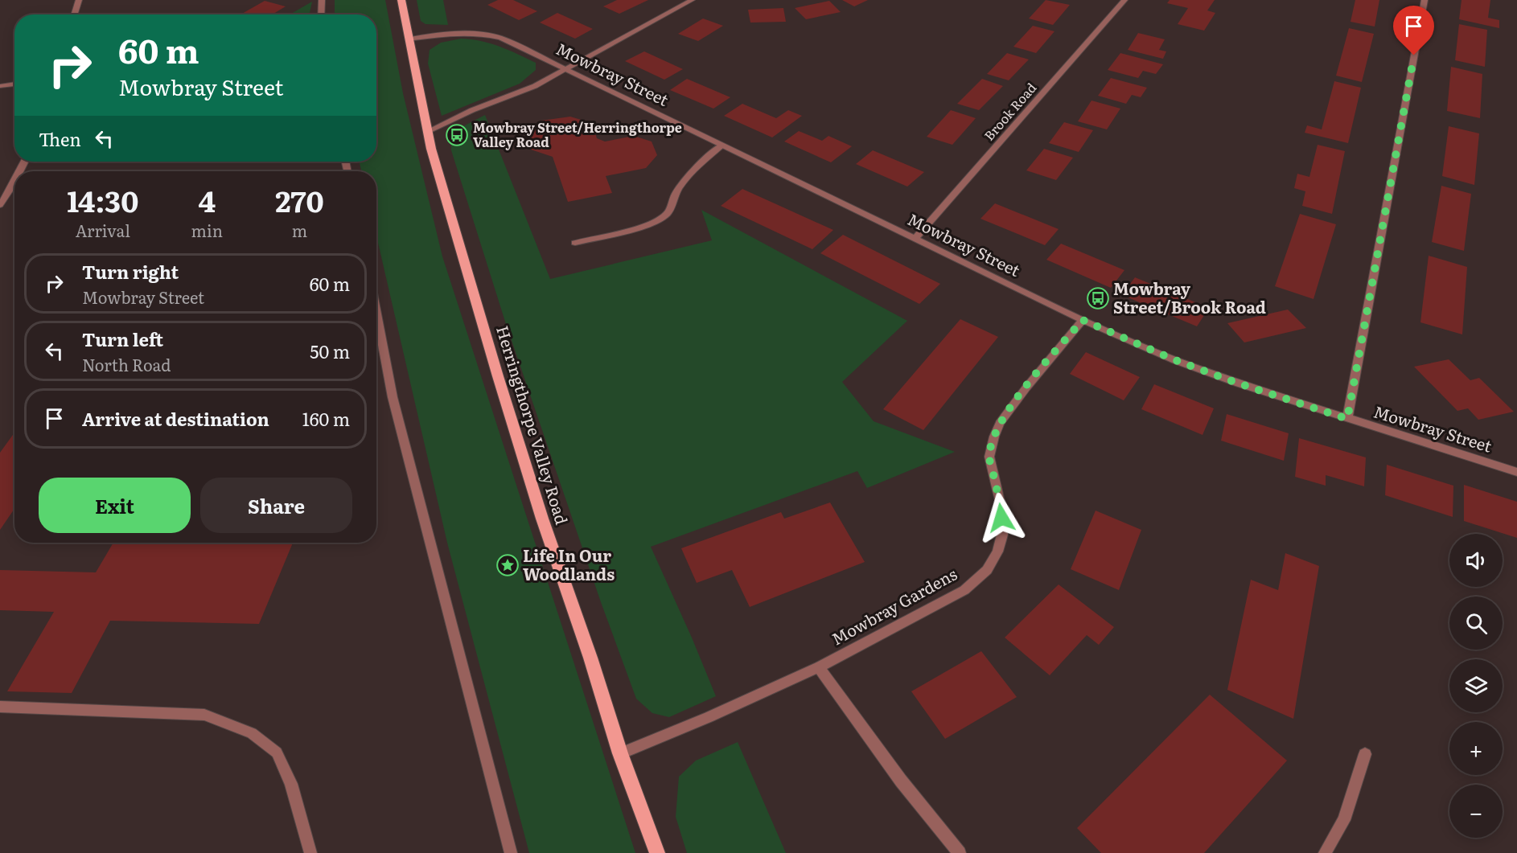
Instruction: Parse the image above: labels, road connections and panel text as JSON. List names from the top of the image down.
{
  "streets": {
    "main road": ["Herringthorpe Valley Road"],
    "street": ["Mowbray Street", "Brook Road", "Mowbray Gardens"]
  },
  "crossings": [
    ["Mowbray Street", "Brook Road"],
    ["Mowbray Street", "Herringthorpe Valley Road"],
    ["Mowbray Street", "Mowbray Gardens"],
    ["Herringthorpe Valley Road", "Mowbray Gardens"]
  ],
  "places": {
    "bus stop": ["Mowbray Street/Herringthorpe Valley Road", "Mowbray Street/Brook Road"],
    "place": ["Life In Our Woodlands"]
  },
  "page": {
    "turn": ["60 m", "Mowbray Street"],
    "then": "Then",
    "eta": [
      "14:30",
      "Arrival",
      "4",
      "min",
      "270",
      "m"
    ],
    "list": [
      {
        "name": "Turn right",
        "note": "Mowbray Street",
        "value": "60 m"
      },
      {
        "name": "Turn left",
        "note": "North Road",
        "value": "50 m"
      },
      {
        "name": "Arrive at destination",
        "value": "160 m"
      }
    ],
    "buttons": ["Exit", "Share"],
    "map_buttons": ["+", "−"]
  }
}
